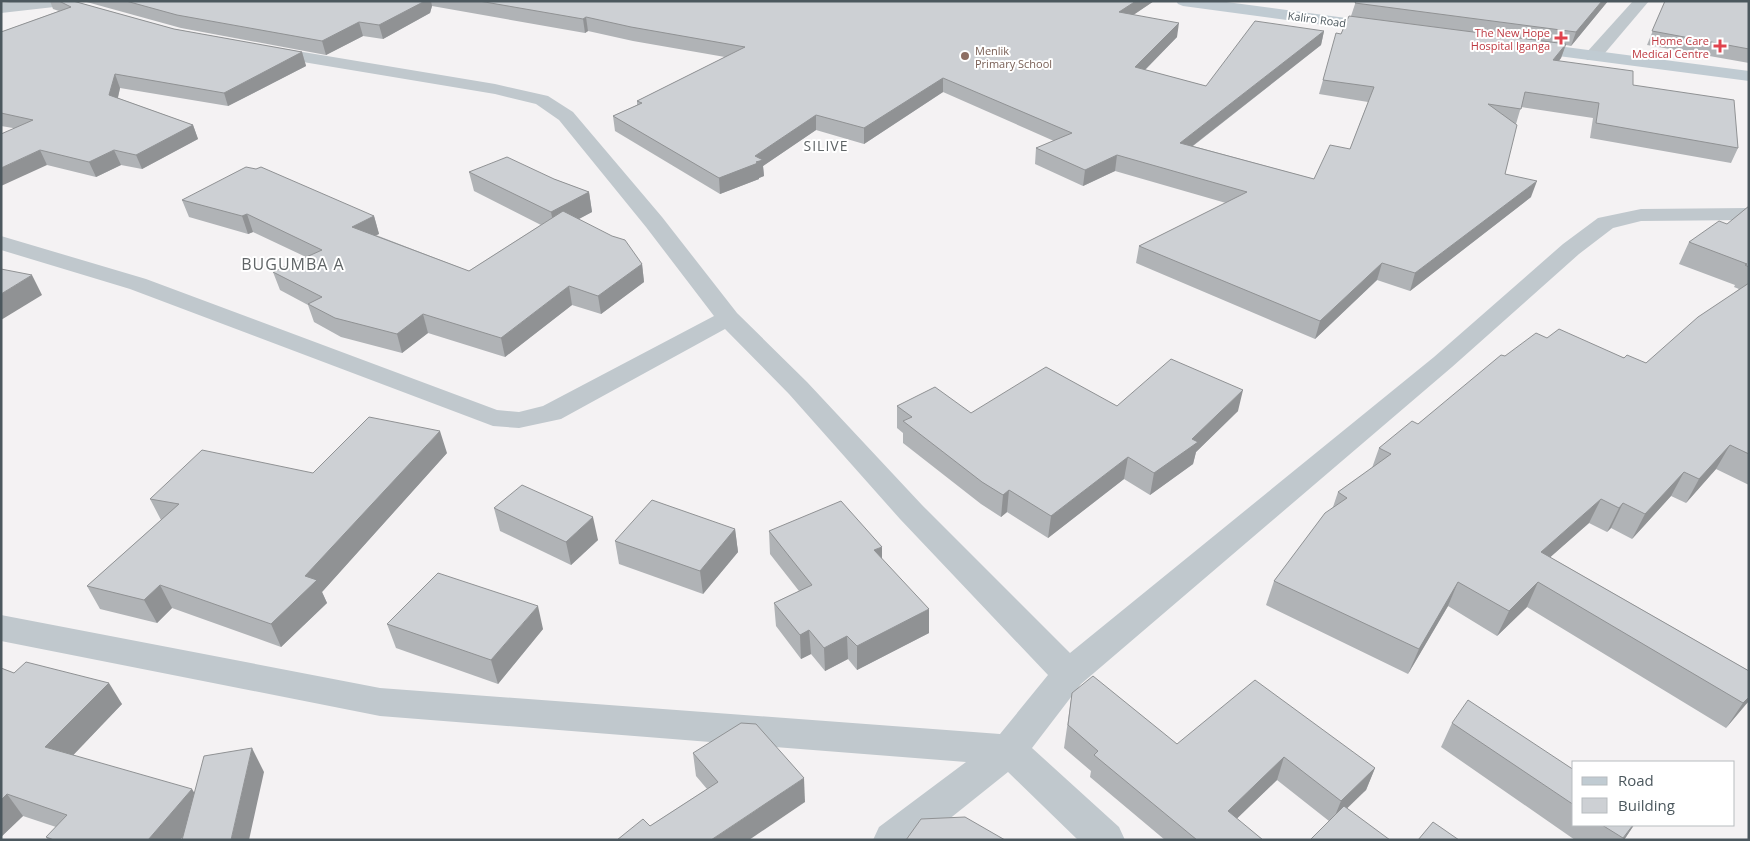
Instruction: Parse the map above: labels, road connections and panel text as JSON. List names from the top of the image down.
{
  "streets": {
    "main road": ["Kaliro Road"]
  },
  "districts": ["SILIVE", "BUGUMBA A"],
  "places": {
    "health": ["The New Hope Hospital Iganga", "Home Care Medical Centre"],
    "other": ["Menlik Primary School"]
  },
  "legend": ["Road", "Building"]
}
